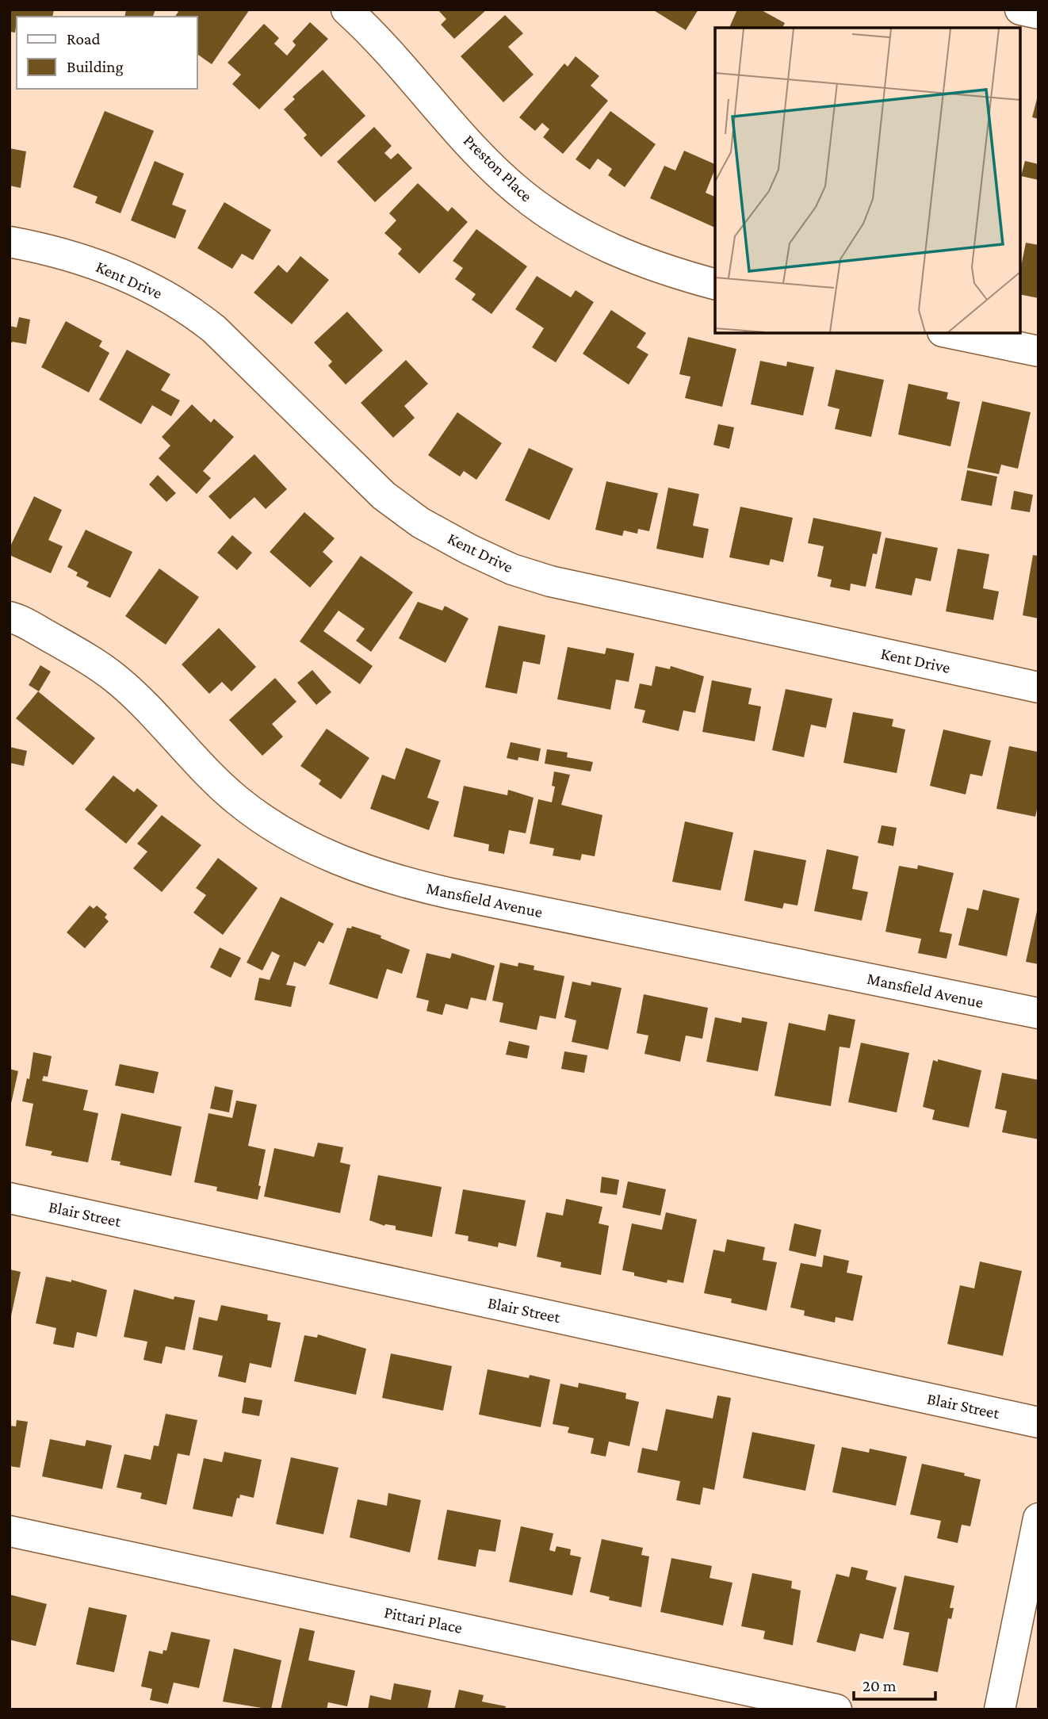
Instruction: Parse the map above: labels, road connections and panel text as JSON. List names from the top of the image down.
{
  "streets": {
    "street": [
      "Preston Place",
      "Kent Drive",
      "Mansfield Avenue",
      "Blair Street",
      "Pittari Place"
    ]
  },
  "legend": ["Road", "Building"],
  "scale_bar": "20 m"
}
